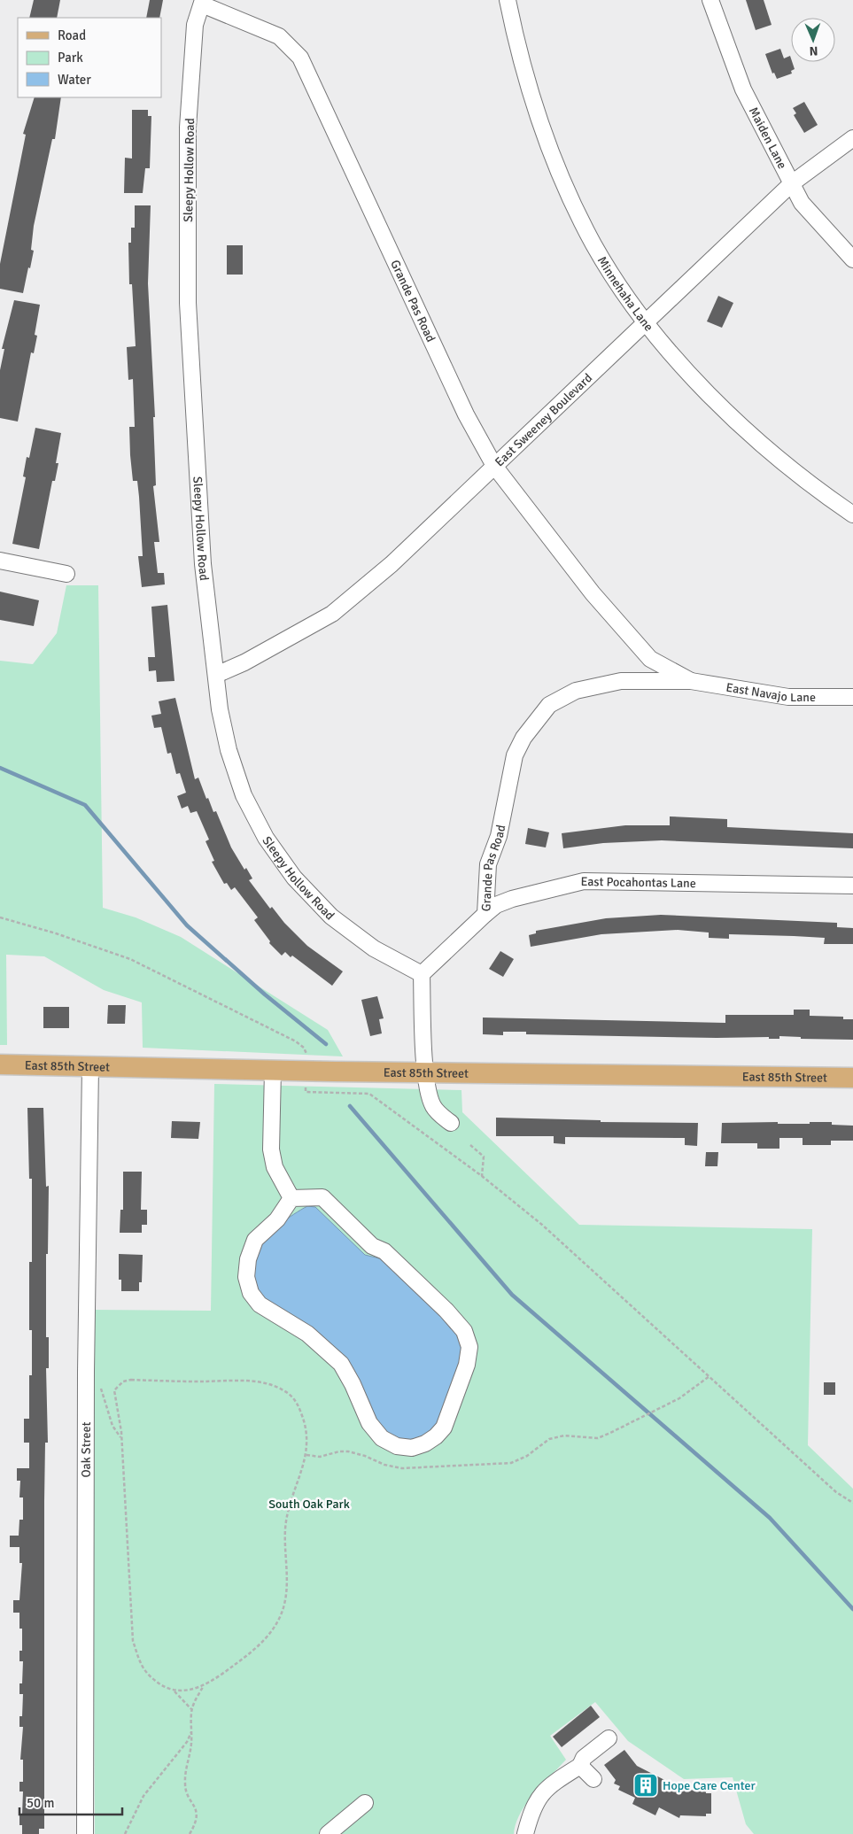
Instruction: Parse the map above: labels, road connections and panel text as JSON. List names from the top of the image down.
{
  "streets": {
    "main road": ["East 85th Street"],
    "street": [
      "Maiden Lane",
      "Sleepy Hollow Road",
      "Minnehaha Lane",
      "Grande Pas Road",
      "East Sweeney Boulevard",
      "East Navajo Lane",
      "East Pocahontas Lane",
      "Oak Street"
    ]
  },
  "crossings": [
    ["Maiden Lane", "East Sweeney Boulevard"],
    ["Sleepy Hollow Road", "Grande Pas Road"],
    ["Sleepy Hollow Road", "East Sweeney Boulevard"],
    ["Minnehaha Lane", "East Sweeney Boulevard"],
    ["Grande Pas Road", "East Sweeney Boulevard"],
    ["Grande Pas Road", "East Navajo Lane"],
    ["Grande Pas Road", "East Pocahontas Lane"],
    ["East 85th Street", "Oak Street"]
  ],
  "parks": ["South Oak Park"],
  "places": {
    "building": ["Hope Care Center"]
  },
  "legend": ["Road", "Park", "Water"],
  "scale_bar": "50 m",
  "north": "bottom"
}
